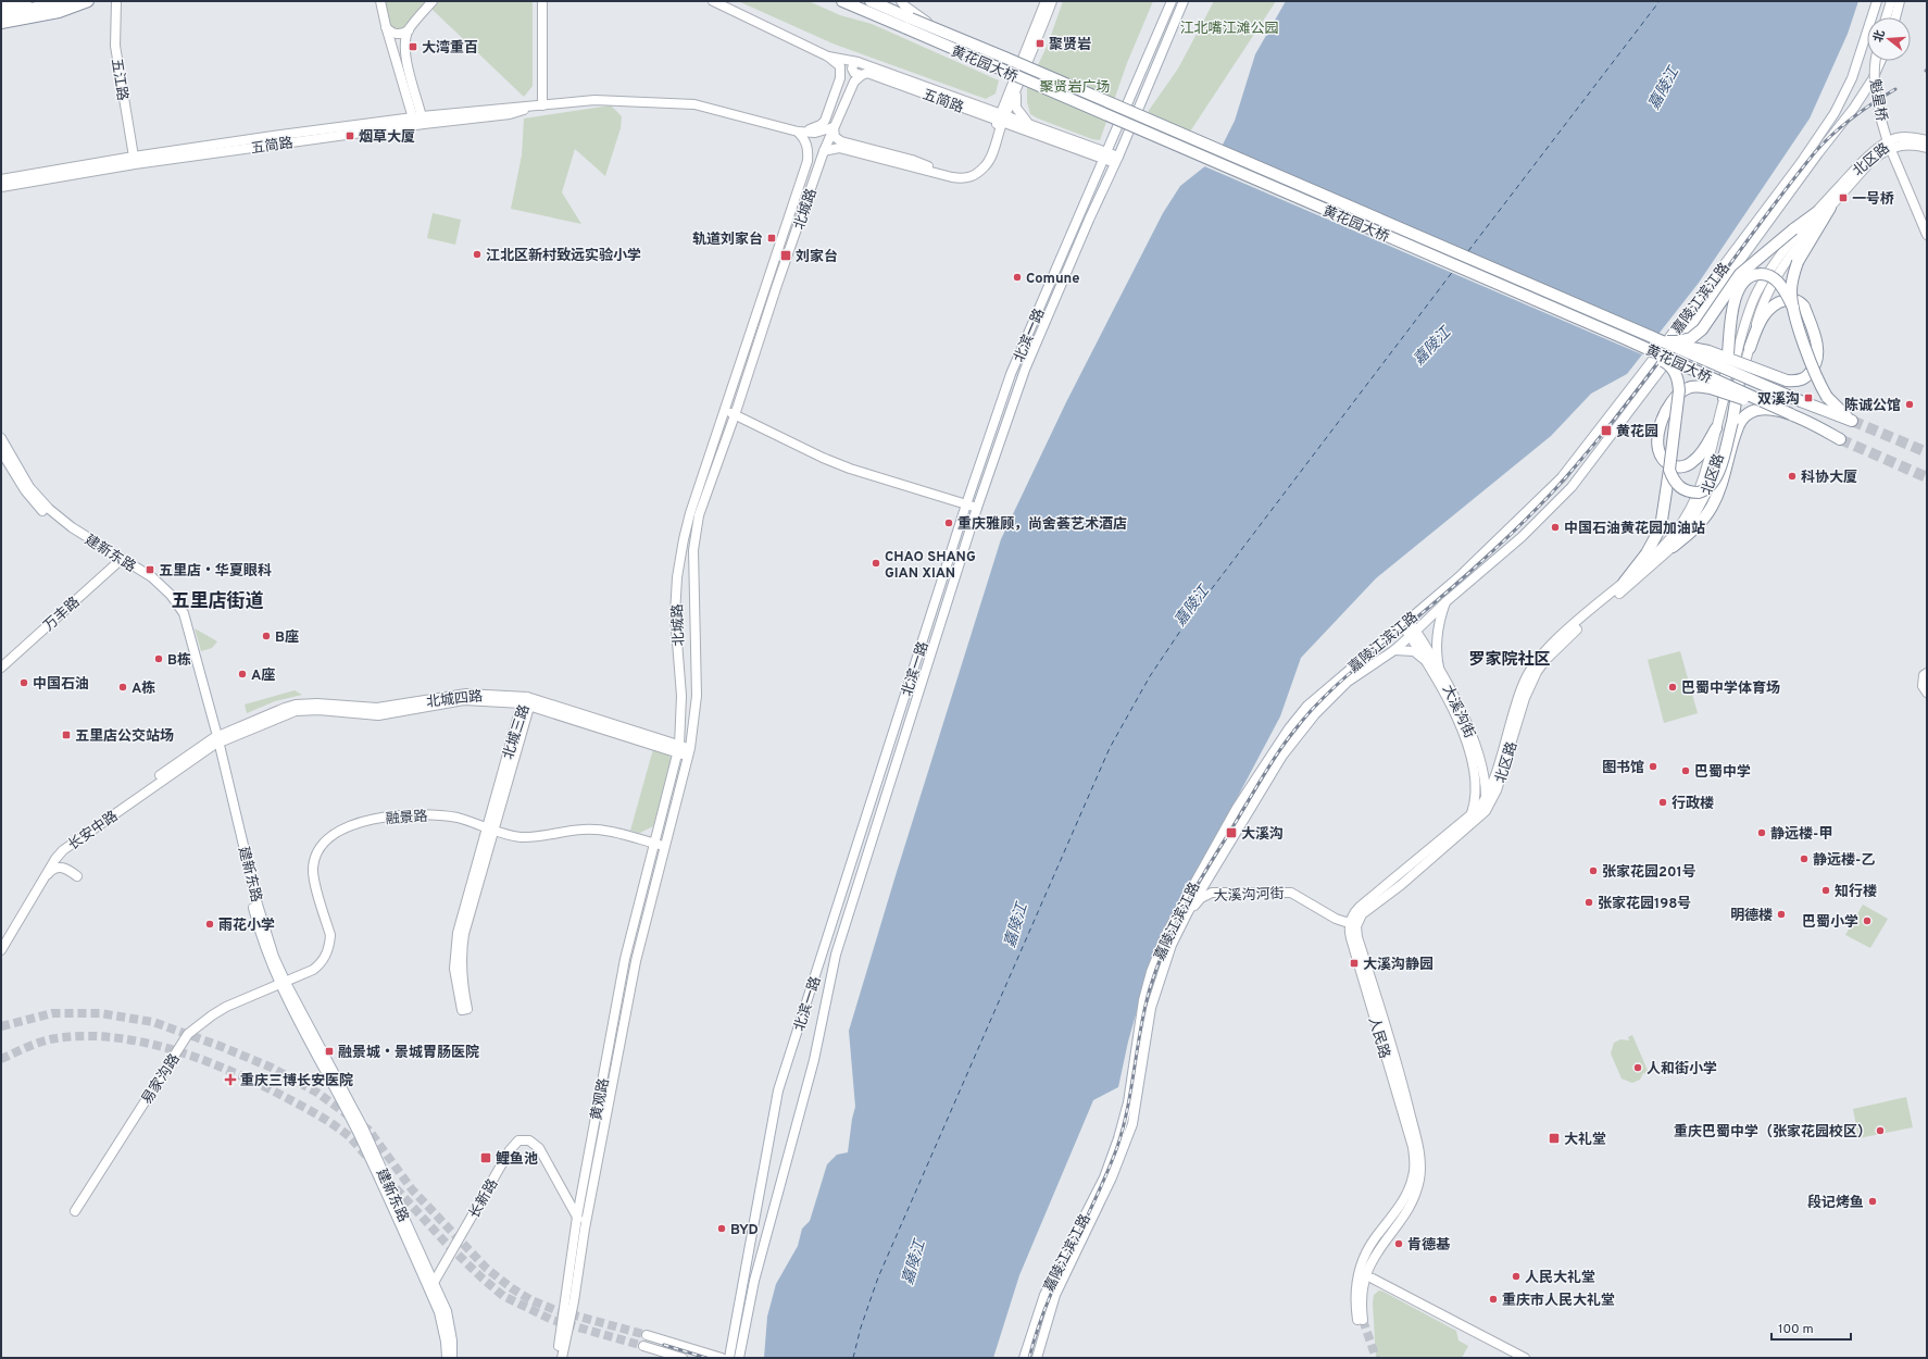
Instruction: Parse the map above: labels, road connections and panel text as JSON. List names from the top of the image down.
{
  "streets": {
    "highway": ["黄花园大桥"],
    "main road": [
      "五江路",
      "五简路",
      "魁星桥",
      "北区路",
      "北城路",
      "嘉陵江滨江路",
      "北滨一路",
      "建新东路",
      "万丰路",
      "北城四路",
      "大溪沟街",
      "北城三路",
      "融景路",
      "长安中路",
      "大溪沟河街",
      "人民路",
      "易家沟路",
      "黄观路",
      "长新路"
    ]
  },
  "crossings": [
    ["五江路", "五简路"],
    ["五简路", "北城路"],
    ["五简路", "北滨一路"],
    ["魁星桥", "北区路"],
    ["北区路", "大溪沟街"],
    ["北城路", "北城四路"],
    ["北城路", "融景路"],
    ["北城路", "黄观路"],
    ["嘉陵江滨江路", "大溪沟街"],
    ["嘉陵江滨江路", "大溪沟河街"],
    ["建新东路", "万丰路"],
    ["建新东路", "北城四路"],
    ["建新东路", "融景路"],
    ["建新东路", "长安中路"],
    ["建新东路", "易家沟路"],
    ["建新东路", "长新路"],
    ["北城四路", "北城三路"],
    ["北城四路", "长安中路"],
    ["北城三路", "融景路"],
    ["融景路", "易家沟路"],
    ["融景路", "黄观路"],
    ["大溪沟河街", "人民路"],
    ["黄观路", "长新路"]
  ],
  "districts": ["五里店街道", "罗家院社区"],
  "water": ["嘉陵江"],
  "parks": ["江北嘴江滩公园", "聚贤岩广场"],
  "places": {
    "transit": [
      "聚贤岩",
      "大湾重百",
      "烟草大厦",
      "一号桥",
      "轨道刘家台",
      "刘家台",
      "双溪沟",
      "黄花园",
      "五里店‧华夏眼科",
      "五里店公交站场",
      "大溪沟",
      "大溪沟静园",
      "融景城‧景城胃肠医院",
      "大礼堂",
      "鲤鱼池"
    ],
    "other": [
      "江北区新村致远实验小学",
      "Comune",
      "陈诚公馆",
      "科协大厦",
      "重庆雅顾，尚舍荟艺术酒店",
      "中国石油黄花园加油站",
      "CHAO SHANG GIAN XIAN",
      "B座",
      "B栋",
      "A座",
      "中国石油",
      "A栋",
      "巴蜀中学体育场",
      "图书馆",
      "巴蜀中学",
      "行政楼",
      "静远楼-甲",
      "静远楼-乙",
      "张家花园201号",
      "知行楼",
      "张家花园198号",
      "明德楼",
      "巴蜀小学",
      "雨花小学",
      "人和街小学",
      "重庆巴蜀中学（张家花园校区）",
      "段记烤鱼",
      "BYD",
      "肯德基",
      "人民大礼堂",
      "重庆市人民大礼堂"
    ],
    "health": ["重庆三博长安医院"]
  },
  "scale_bar": "100 m",
  "north": "left"
}
